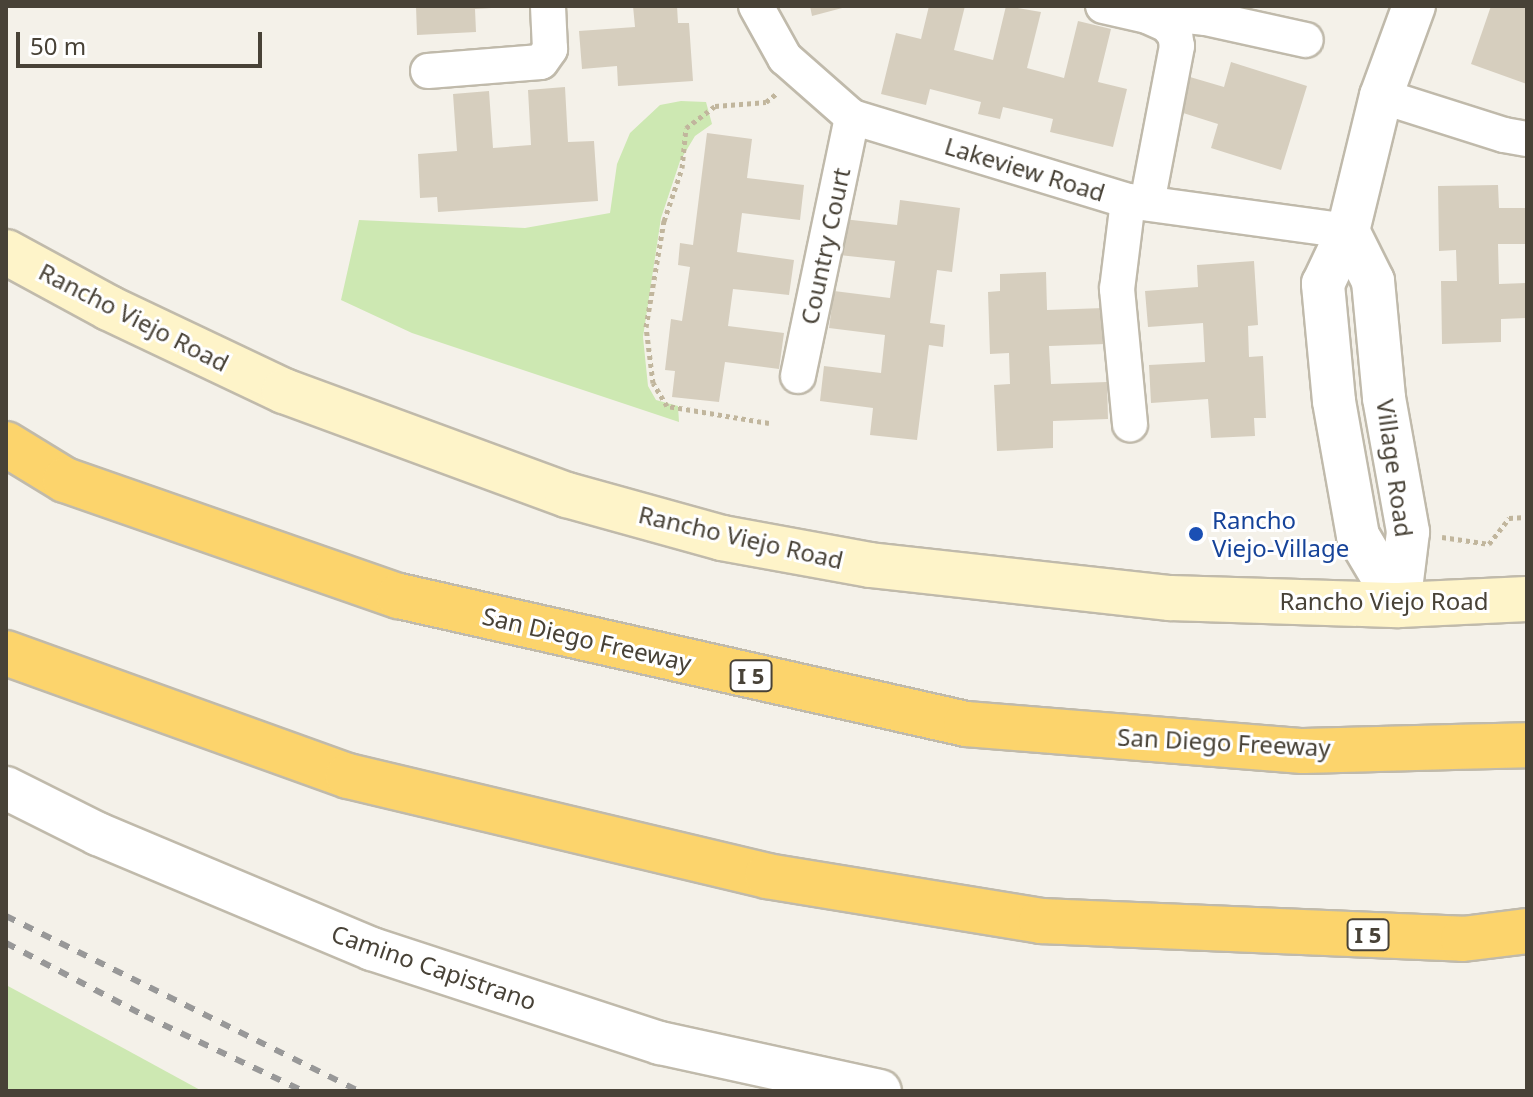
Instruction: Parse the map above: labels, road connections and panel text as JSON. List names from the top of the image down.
{
  "streets": {
    "highway": ["San Diego Freeway", "I 5"],
    "main road": ["Rancho Viejo Road"],
    "street": [
      "Lakeview Road",
      "Country Court",
      "Village Road",
      "Camino Capistrano"
    ]
  },
  "crossings": [
    ["Lakeview Road", "Country Court"],
    ["Lakeview Road", "Village Road"],
    ["Rancho Viejo Road", "Village Road"]
  ],
  "places": ["Rancho Viejo-Village"],
  "scale_bar": "50 m"
}
